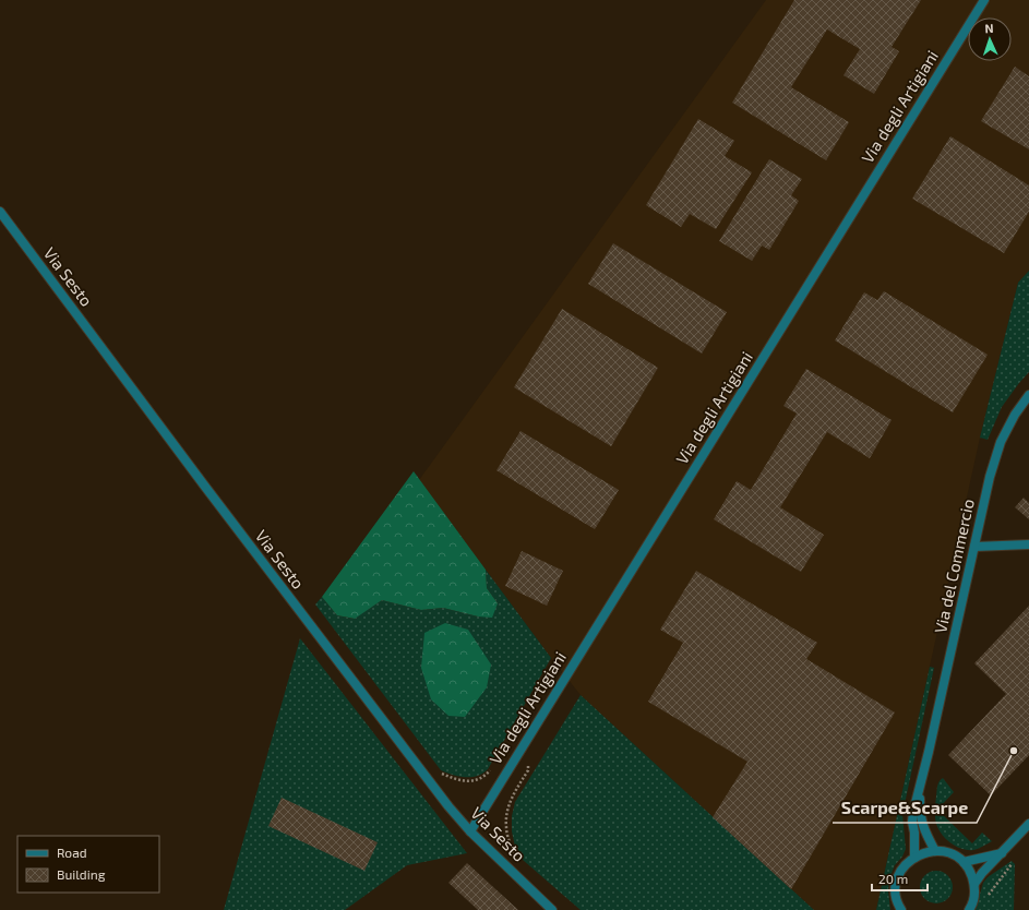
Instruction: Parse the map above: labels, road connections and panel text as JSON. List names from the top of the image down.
{
  "streets": {
    "street": ["Via degli Artigiani", "Via Sesto", "Via del Commercio"]
  },
  "crossings": [
    ["Via degli Artigiani", "Via Sesto"]
  ],
  "places": ["Scarpe&Scarpe"],
  "legend": ["Road", "Building"],
  "scale_bar": "20 m",
  "north": "top"
}
